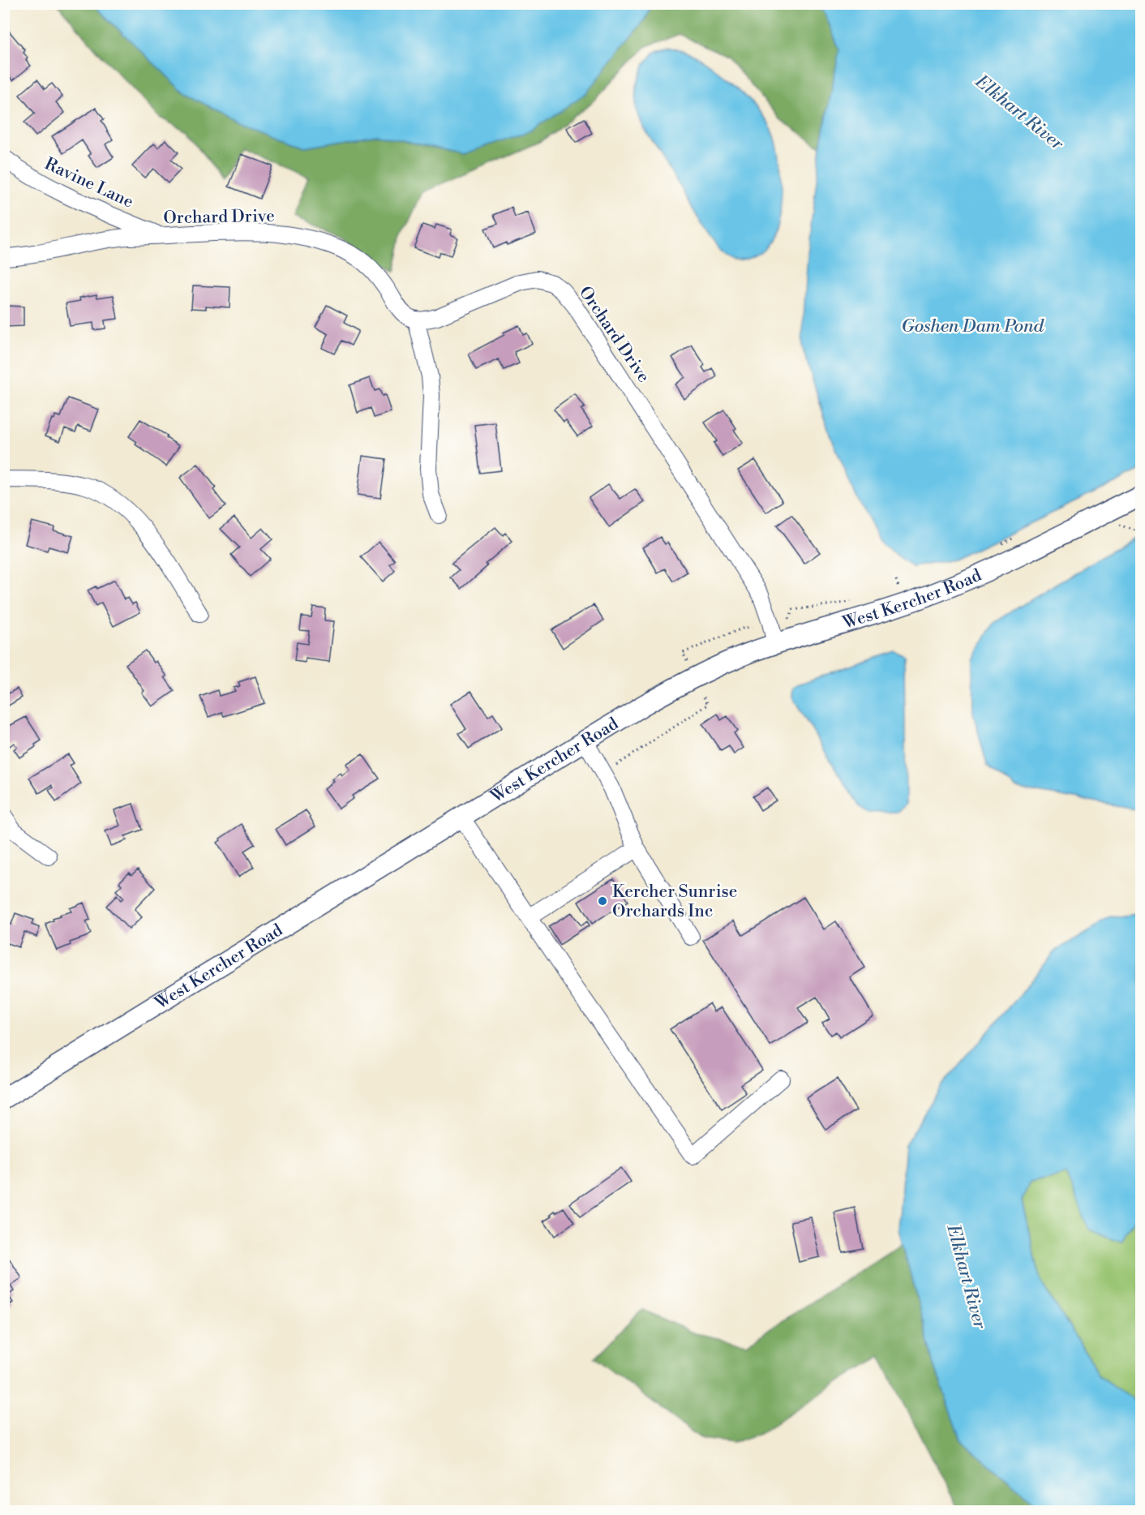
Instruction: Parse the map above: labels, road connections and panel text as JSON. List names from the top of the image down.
{
  "streets": {
    "main road": ["West Kercher Road"],
    "street": ["Ravine Lane", "Orchard Drive"]
  },
  "crossings": [
    ["Ravine Lane", "Orchard Drive"],
    ["Orchard Drive", "West Kercher Road"]
  ],
  "water": ["Elkhart River", "Goshen Dam Pond"],
  "places": ["Kercher Sunrise Orchards Inc"]
}
